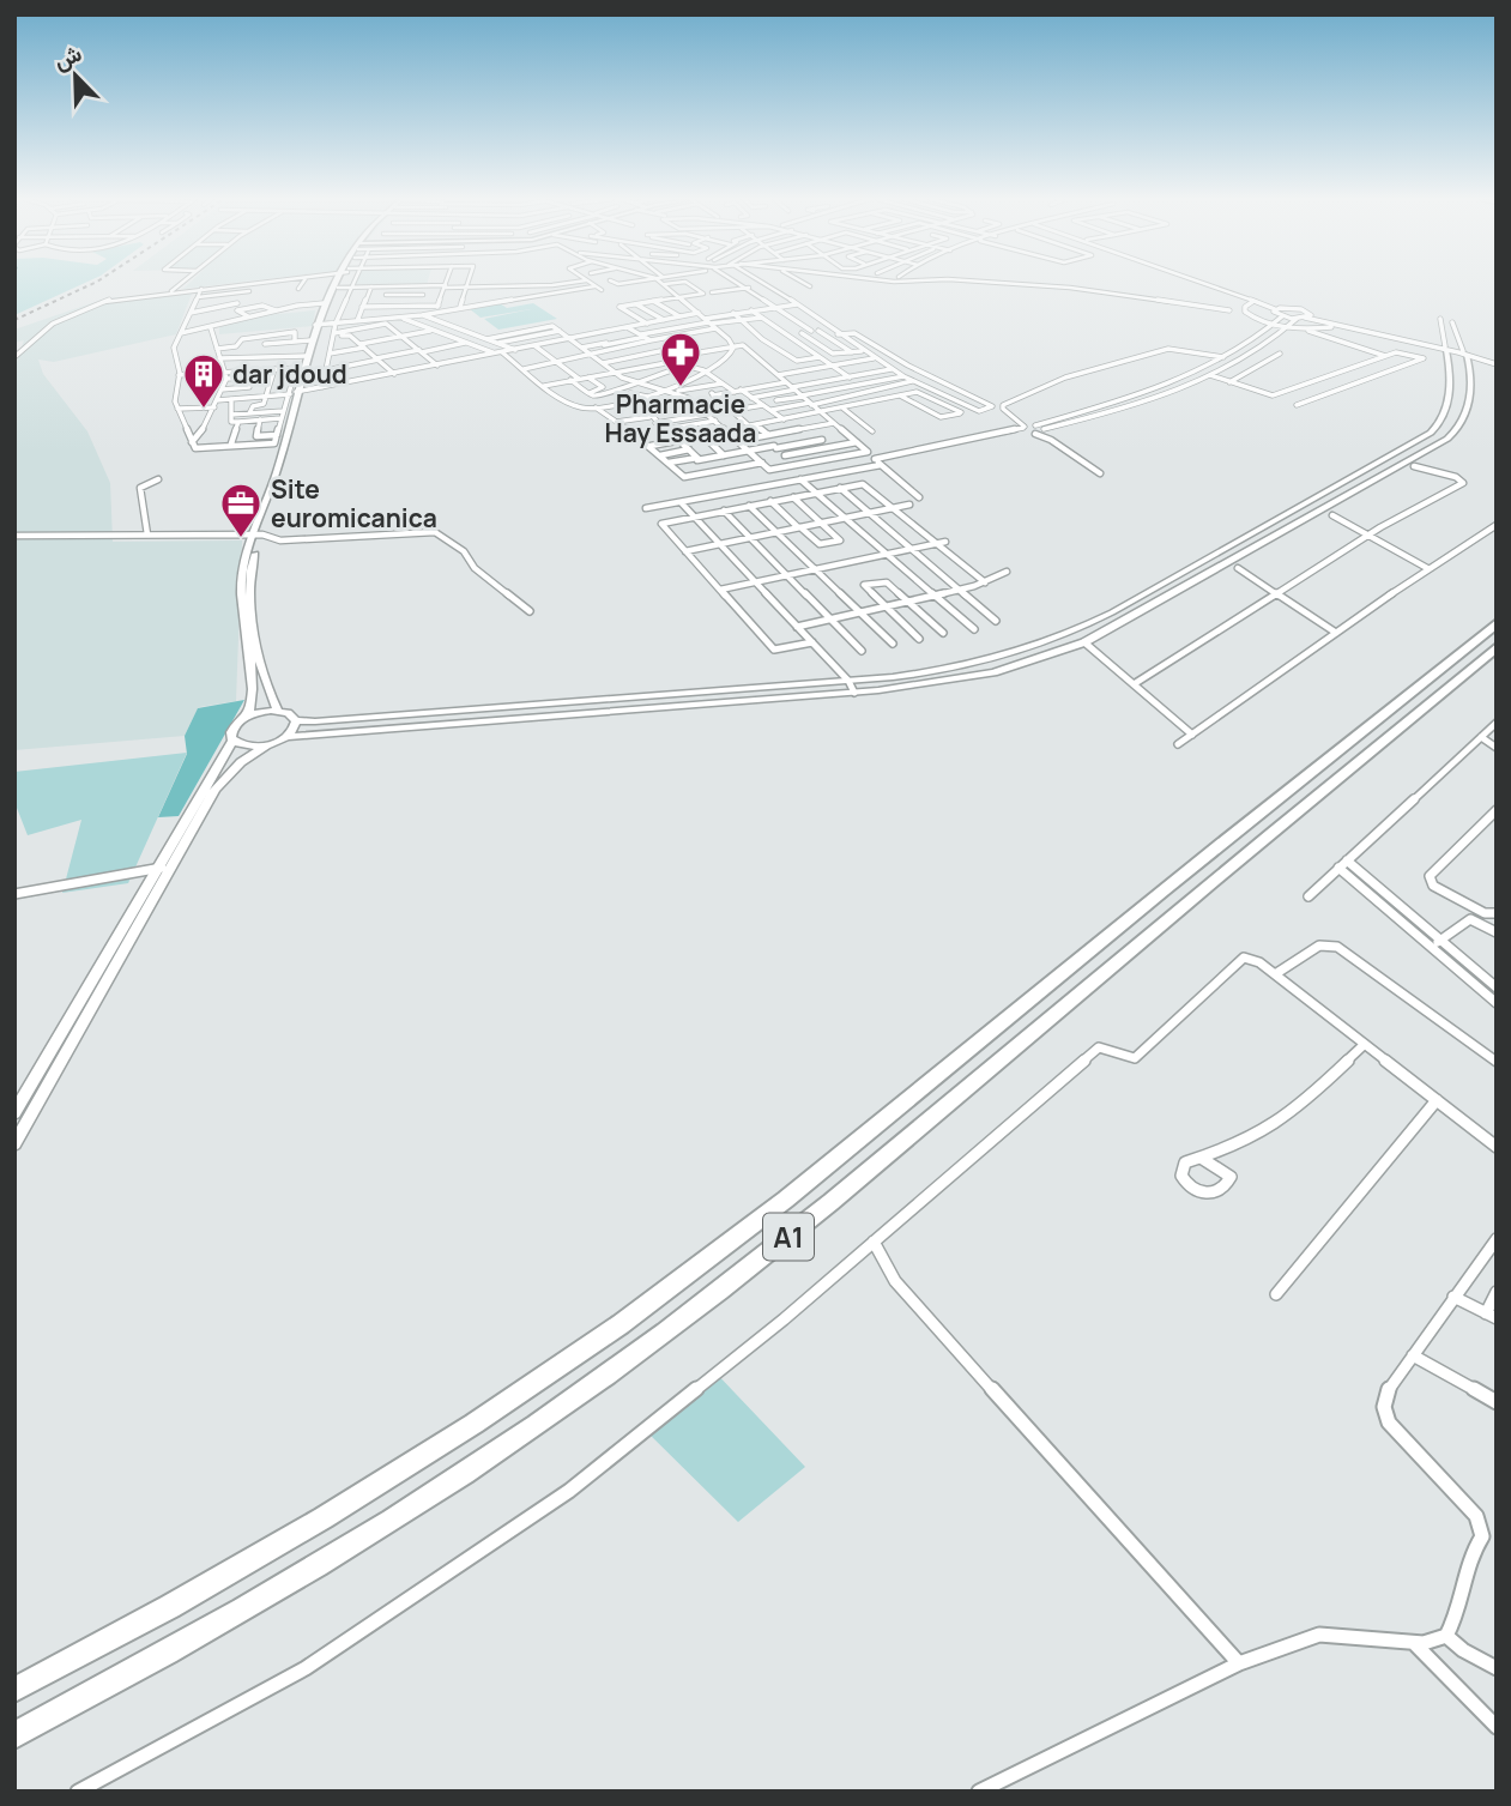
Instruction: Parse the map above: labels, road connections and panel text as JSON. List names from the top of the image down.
{
  "streets": {
    "highway": ["A1"]
  },
  "places": {
    "pharmacy": ["Pharmacie Hay Essaada"],
    "building": ["dar jdoud"],
    "office": ["Site euromicanica"]
  },
  "north": "top left"
}
